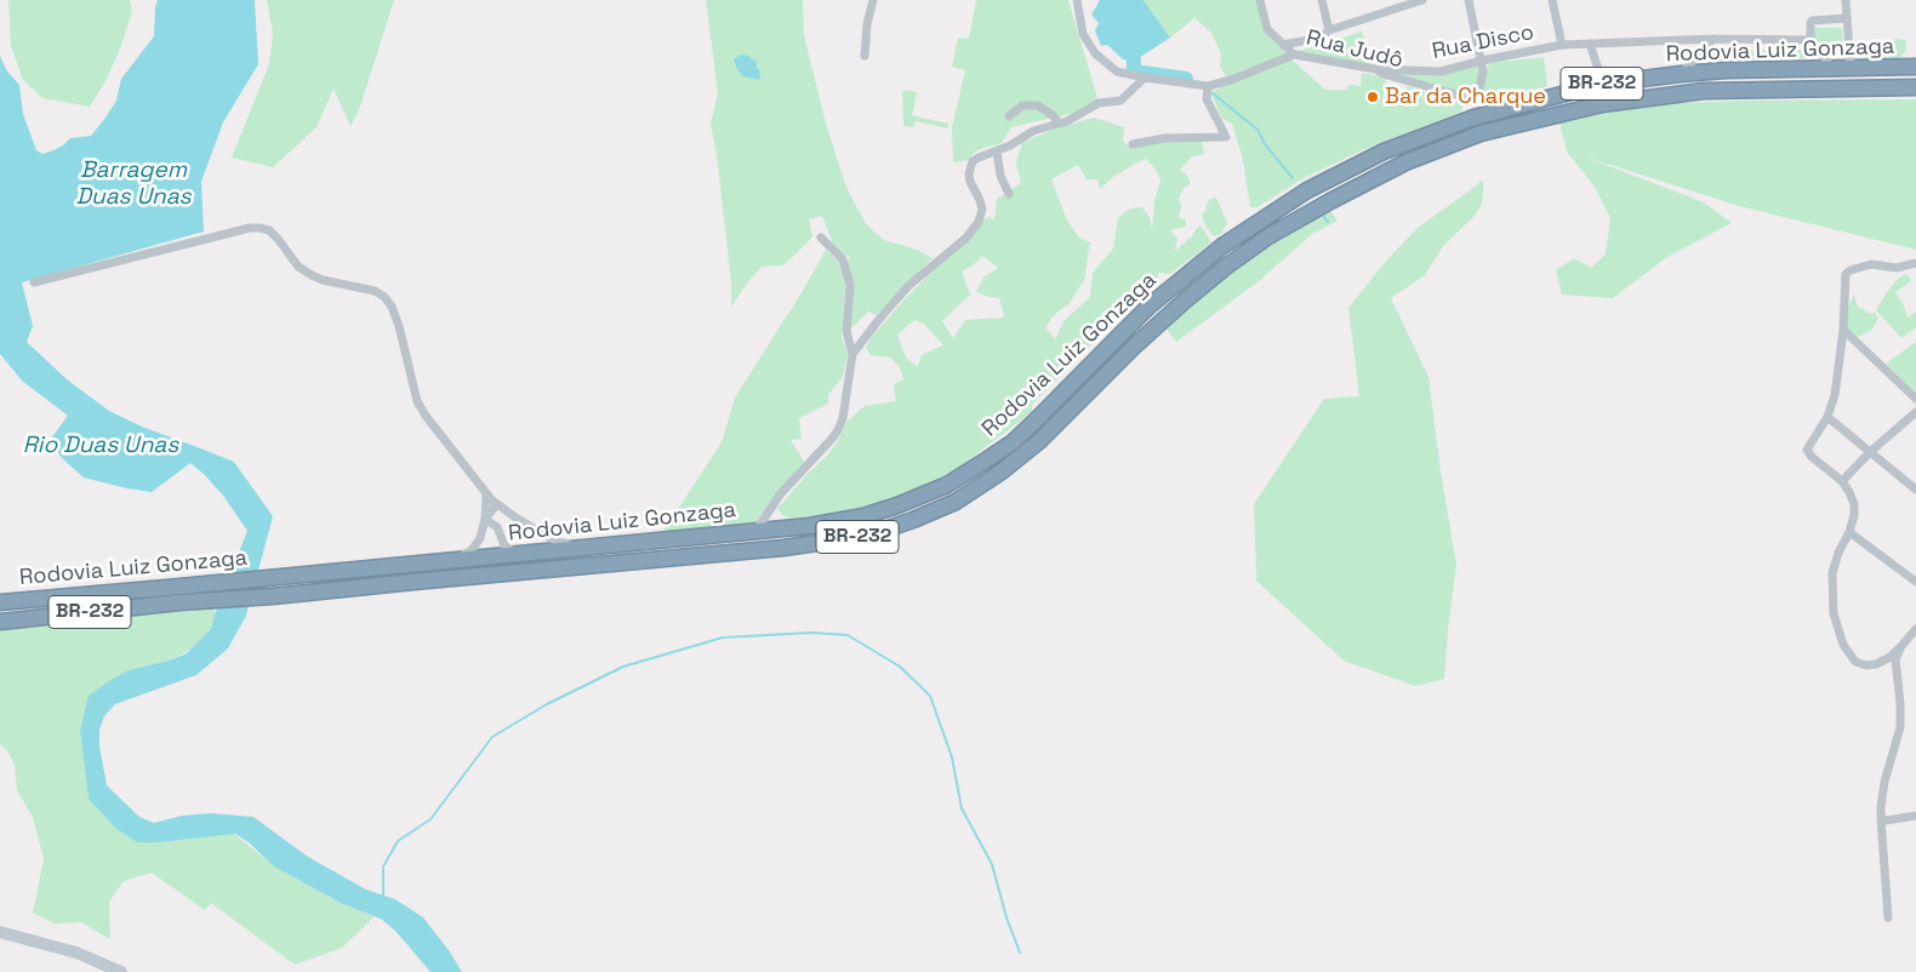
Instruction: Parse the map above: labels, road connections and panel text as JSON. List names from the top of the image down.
{
  "streets": {
    "highway": ["Rodovia Luiz Gonzaga", "BR-232"],
    "street": ["Rua Disco", "Rua Judô"]
  },
  "crossings": [
    ["Rua Disco", "Rua Judô"]
  ],
  "water": ["Barragem Duas Unas", "Rio Duas Unas"],
  "places": ["Bar da Charque"]
}
